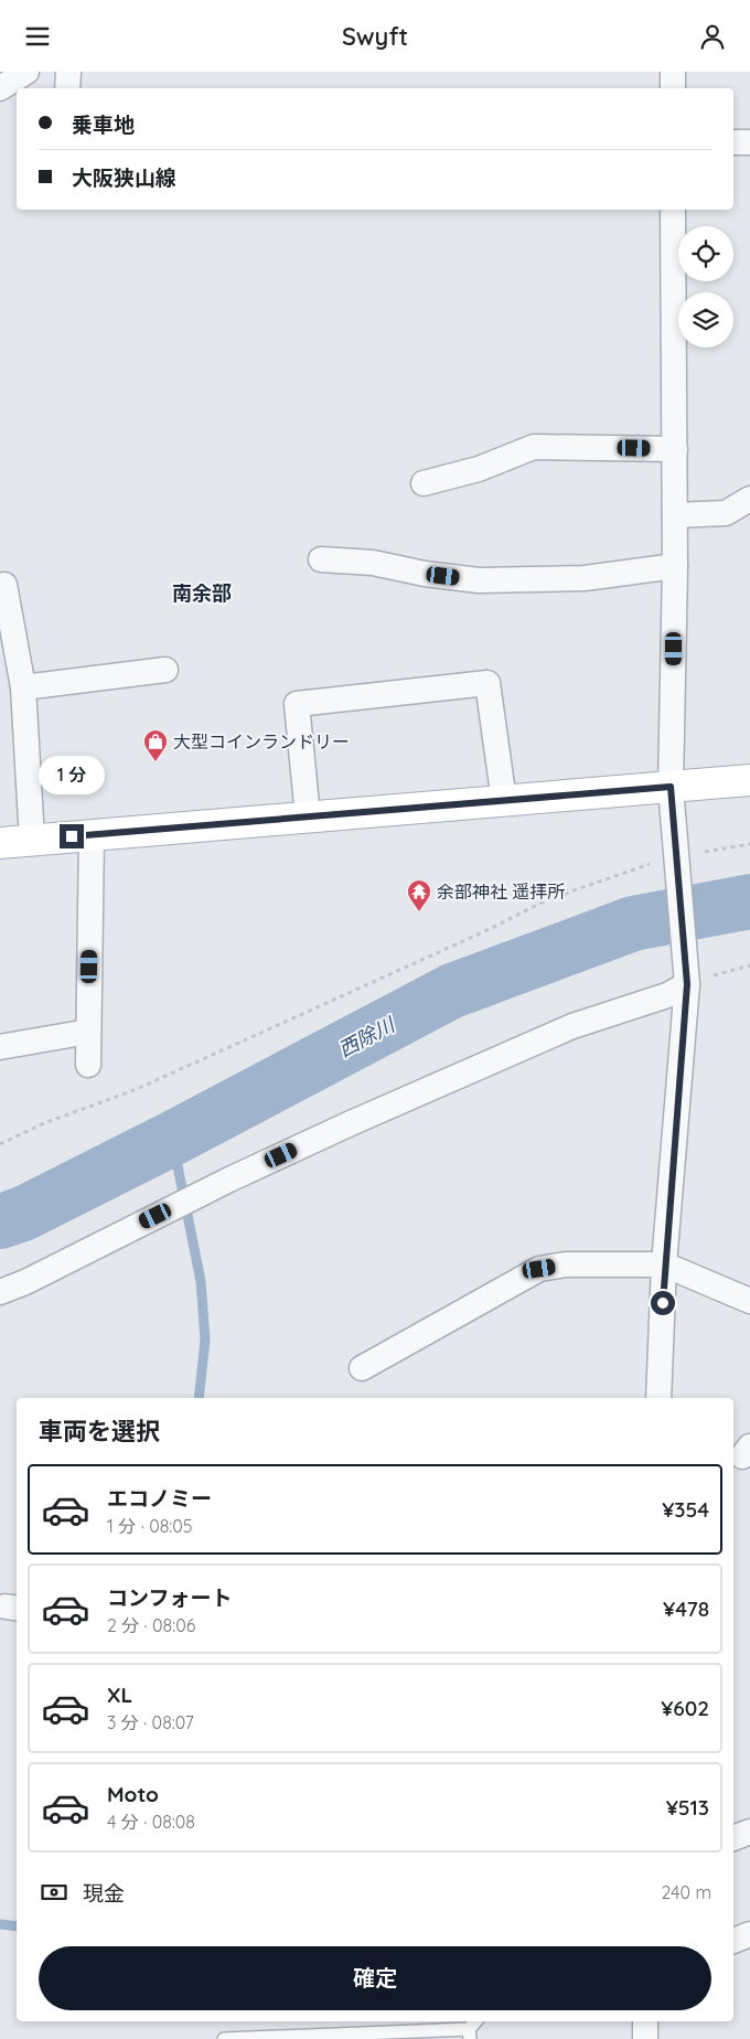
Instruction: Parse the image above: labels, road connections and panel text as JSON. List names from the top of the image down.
{
  "districts": ["南余部"],
  "water": ["西除川"],
  "places": {
    "shop": ["大型コインランドリー"],
    "temple": ["余部神社 遥拝所"]
  },
  "page": {
    "header": "Swyft",
    "banner": ["乗車地", "大阪狭山線"],
    "bubble": "1 分",
    "heading": "車両を選択",
    "list": [
      {
        "name": "エコノミー",
        "note": "1 分 · 08:05",
        "value": "¥354"
      },
      {
        "name": "コンフォート",
        "note": "2 分 · 08:06",
        "value": "¥478"
      },
      {
        "name": "XL",
        "note": "3 分 · 08:07",
        "value": "¥602"
      },
      {
        "name": "Moto",
        "note": "4 分 · 08:08",
        "value": "¥513"
      }
    ],
    "pay": ["現金", "240 m"],
    "buttons": "確定"
  }
}
